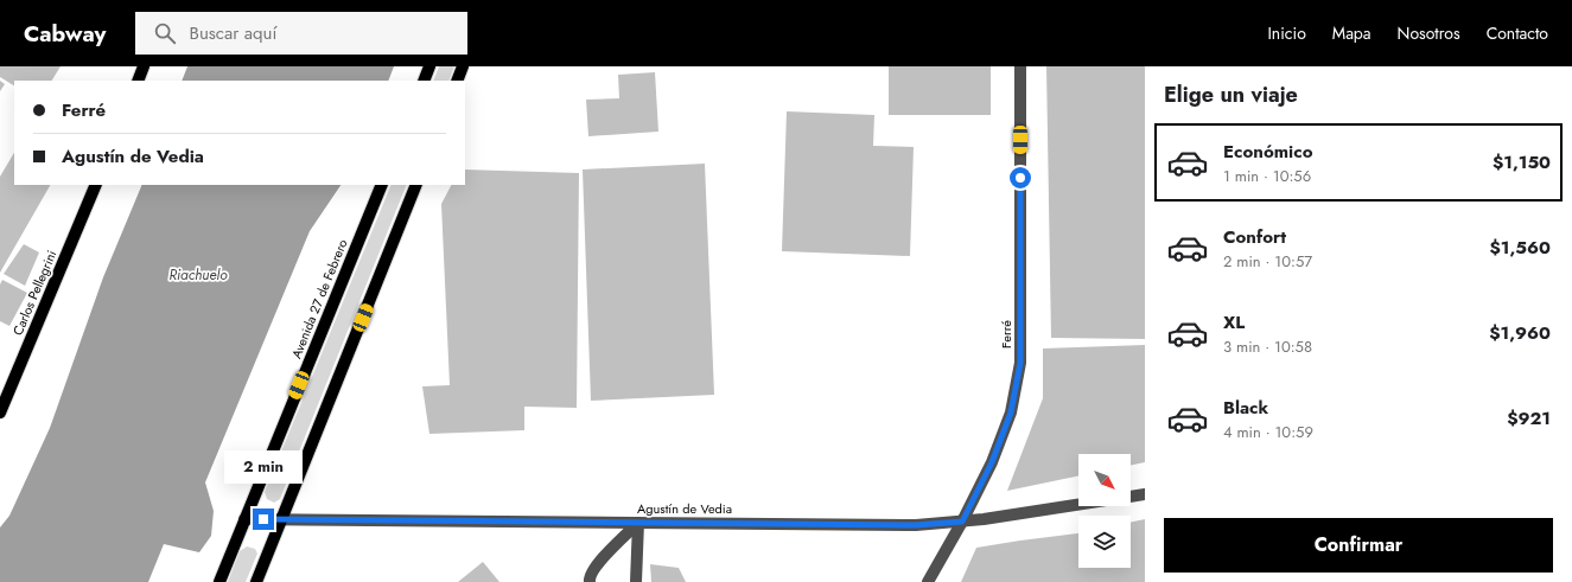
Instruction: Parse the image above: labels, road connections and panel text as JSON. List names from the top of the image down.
{
  "streets": {
    "main road": ["Carlos Pellegrini", "Avenida 27 de Febrero"],
    "street": ["Ferré", "Agustín de Vedia"]
  },
  "crossings": [
    ["Avenida 27 de Febrero", "Agustín de Vedia"],
    ["Ferré", "Agustín de Vedia"]
  ],
  "water": ["Riachuelo"],
  "north": "bottom right",
  "page": {
    "header": "Cabway",
    "search": "Buscar aquí",
    "nav": [
      "Inicio",
      "Mapa",
      "Nosotros",
      "Contacto"
    ],
    "heading": "Elige un viaje",
    "banner": ["Ferré", "Agustín de Vedia"],
    "list": [
      {
        "name": "Económico",
        "note": "1 min · 10:56",
        "value": "$1,150"
      },
      {
        "name": "Confort",
        "note": "2 min · 10:57",
        "value": "$1,560"
      },
      {
        "name": "XL",
        "note": "3 min · 10:58",
        "value": "$1,960"
      },
      {
        "name": "Black",
        "note": "4 min · 10:59",
        "value": "$921"
      }
    ],
    "bubble": "2 min",
    "buttons": "Confirmar"
  }
}
